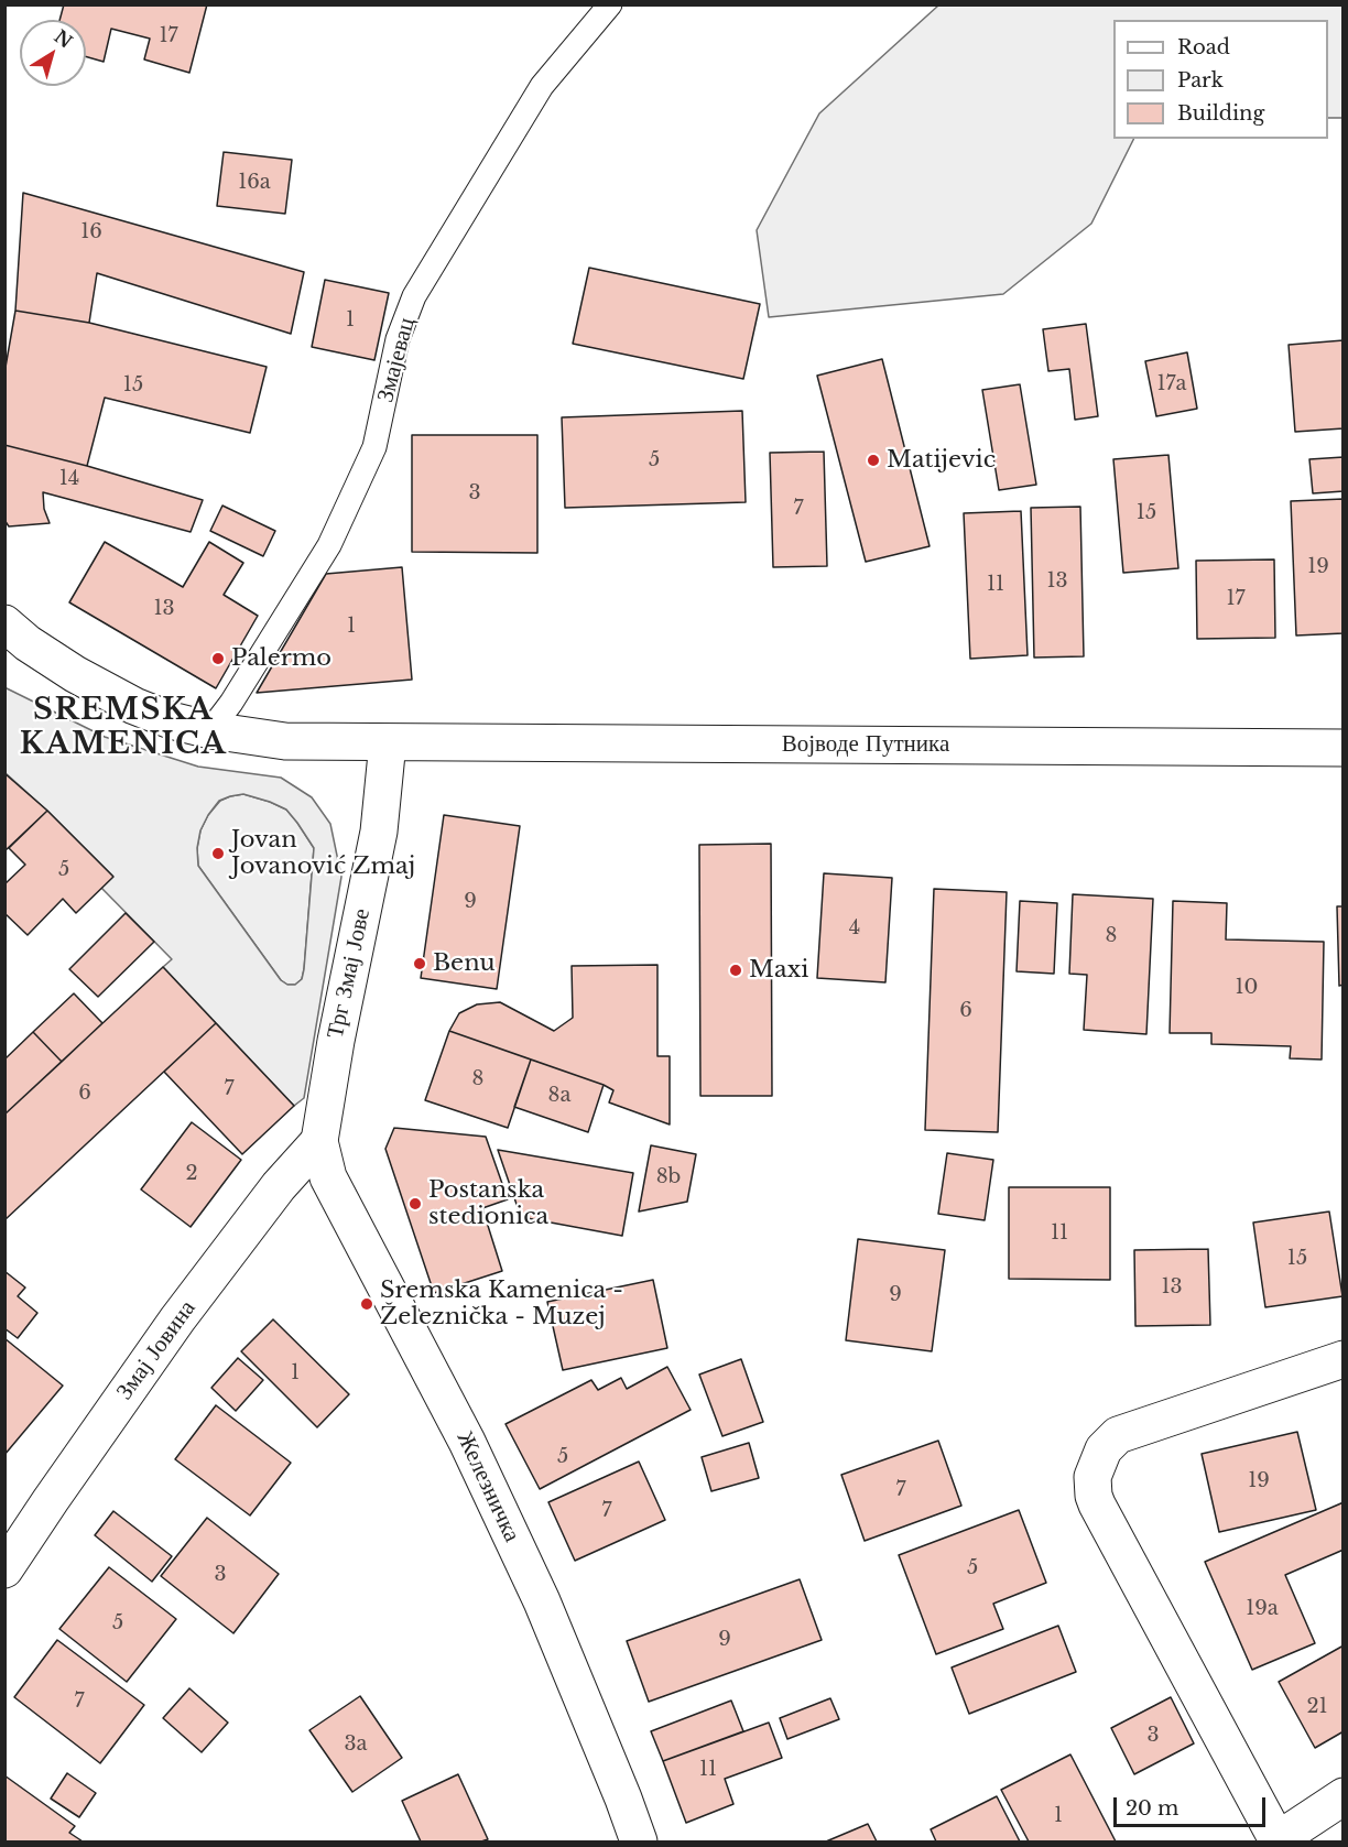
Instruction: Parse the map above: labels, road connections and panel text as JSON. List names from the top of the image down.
{
  "streets": {
    "street": [
      "Војводе Путника",
      "Трг Змај Јове",
      "Змај Јовина",
      "Железничка"
    ],
    "lane": ["Змајевац"]
  },
  "crossings": [
    ["Војводе Путника", "Трг Змај Јове"],
    ["Трг Змај Јове", "Змај Јовина"],
    ["Трг Змај Јове", "Железничка"],
    ["Змај Јовина", "Железничка"]
  ],
  "districts": ["SREMSKA KAMENICA"],
  "places": [
    "Matijevic",
    "Palermo",
    "Jovan Jovanović Zmaj",
    "Benu",
    "Maxi",
    "Postanska stedionica",
    "Sremska Kamenica - Železnička - Muzej"
  ],
  "house_numbers": [
    "17",
    "16a",
    "16",
    "1",
    "17a",
    "15",
    "5",
    "14",
    "3",
    "7",
    "15",
    "19",
    "13",
    "11",
    "17",
    "13",
    "1",
    "5",
    "9",
    "4",
    "8",
    "10",
    "6",
    "8",
    "7",
    "6",
    "8a",
    "2",
    "8b",
    "11",
    "15",
    "13",
    "9",
    "1",
    "5",
    "19",
    "7",
    "7",
    "5",
    "3",
    "19a",
    "5",
    "9",
    "7",
    "21",
    "3",
    "3a",
    "11",
    "1"
  ],
  "legend": ["Road", "Park", "Building"],
  "scale_bar": "20 m",
  "north": "top right"
}
